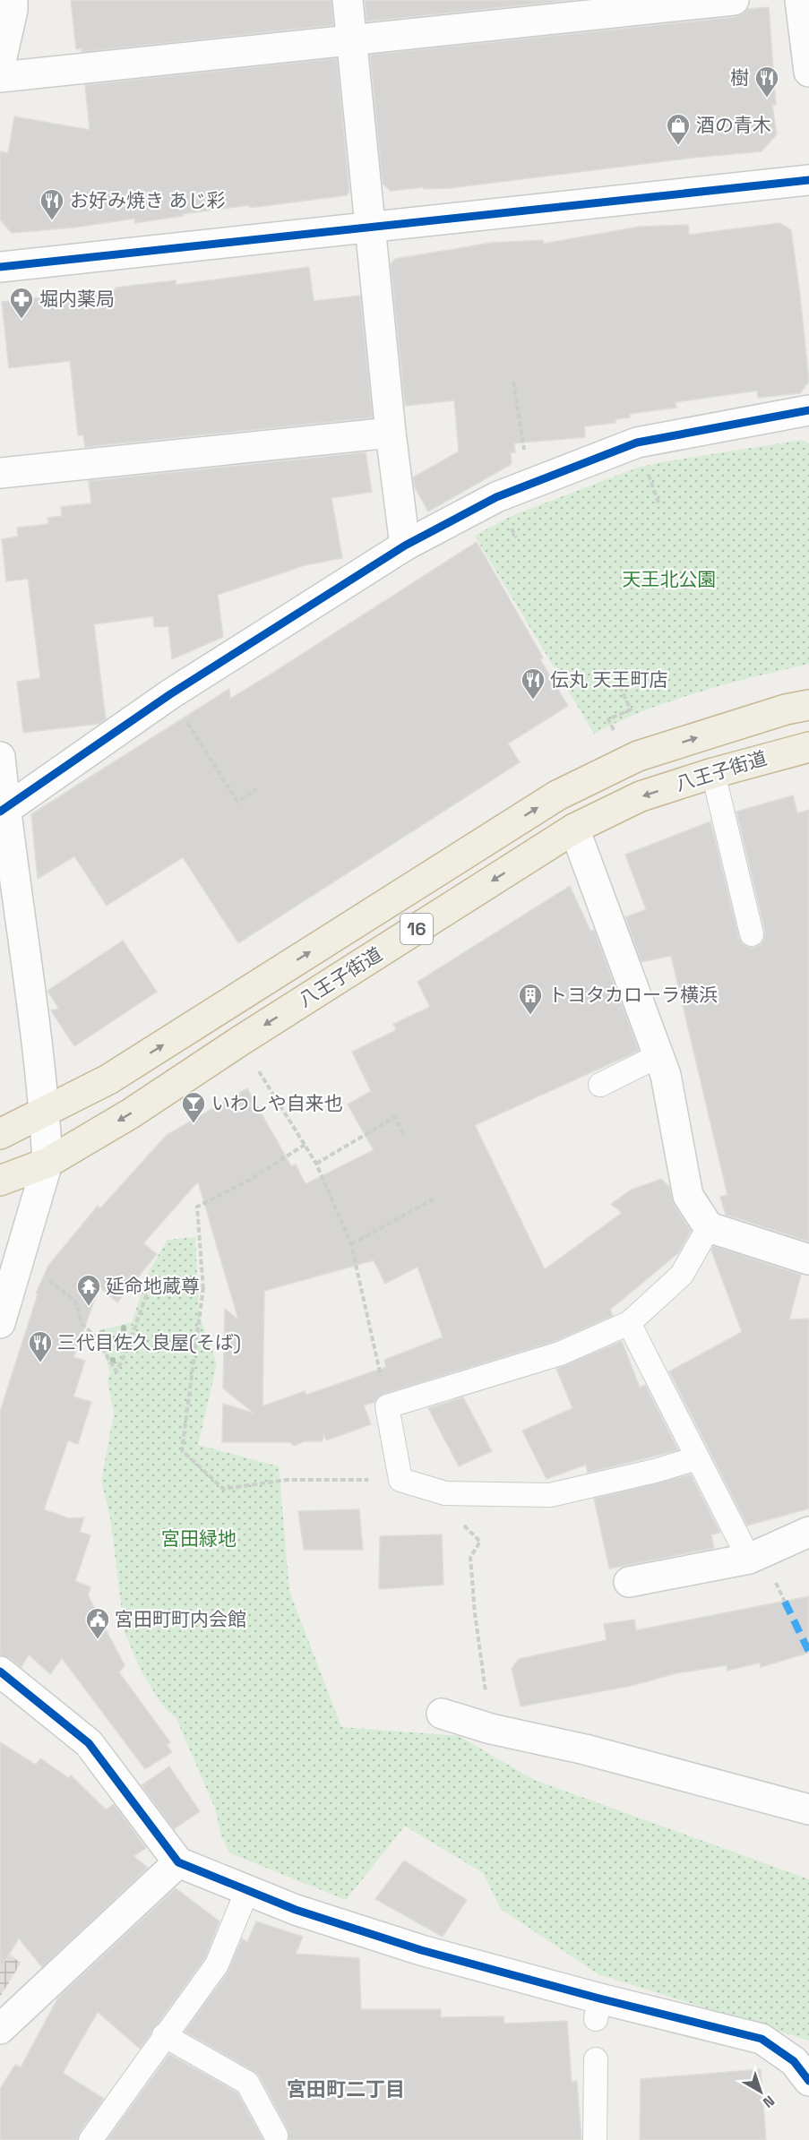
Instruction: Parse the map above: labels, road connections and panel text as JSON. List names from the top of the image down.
{
  "streets": {
    "highway": ["八王子街道", "16"]
  },
  "districts": ["宮田町二丁目"],
  "parks": ["天王北公園", "宮田緑地"],
  "places": {
    "restaurant": [
      "樹",
      "お好み焼き あじ彩",
      "伝丸 天王町店",
      "三代目佐久良屋(そば)"
    ],
    "shop": ["酒の青木"],
    "pharmacy": ["堀内薬局"],
    "building": ["トヨタカローラ横浜"],
    "bar": ["いわしや自来也"],
    "temple": ["延命地蔵尊"],
    "public building": ["宮田町町内会館"]
  },
  "north": "bottom right"
}
